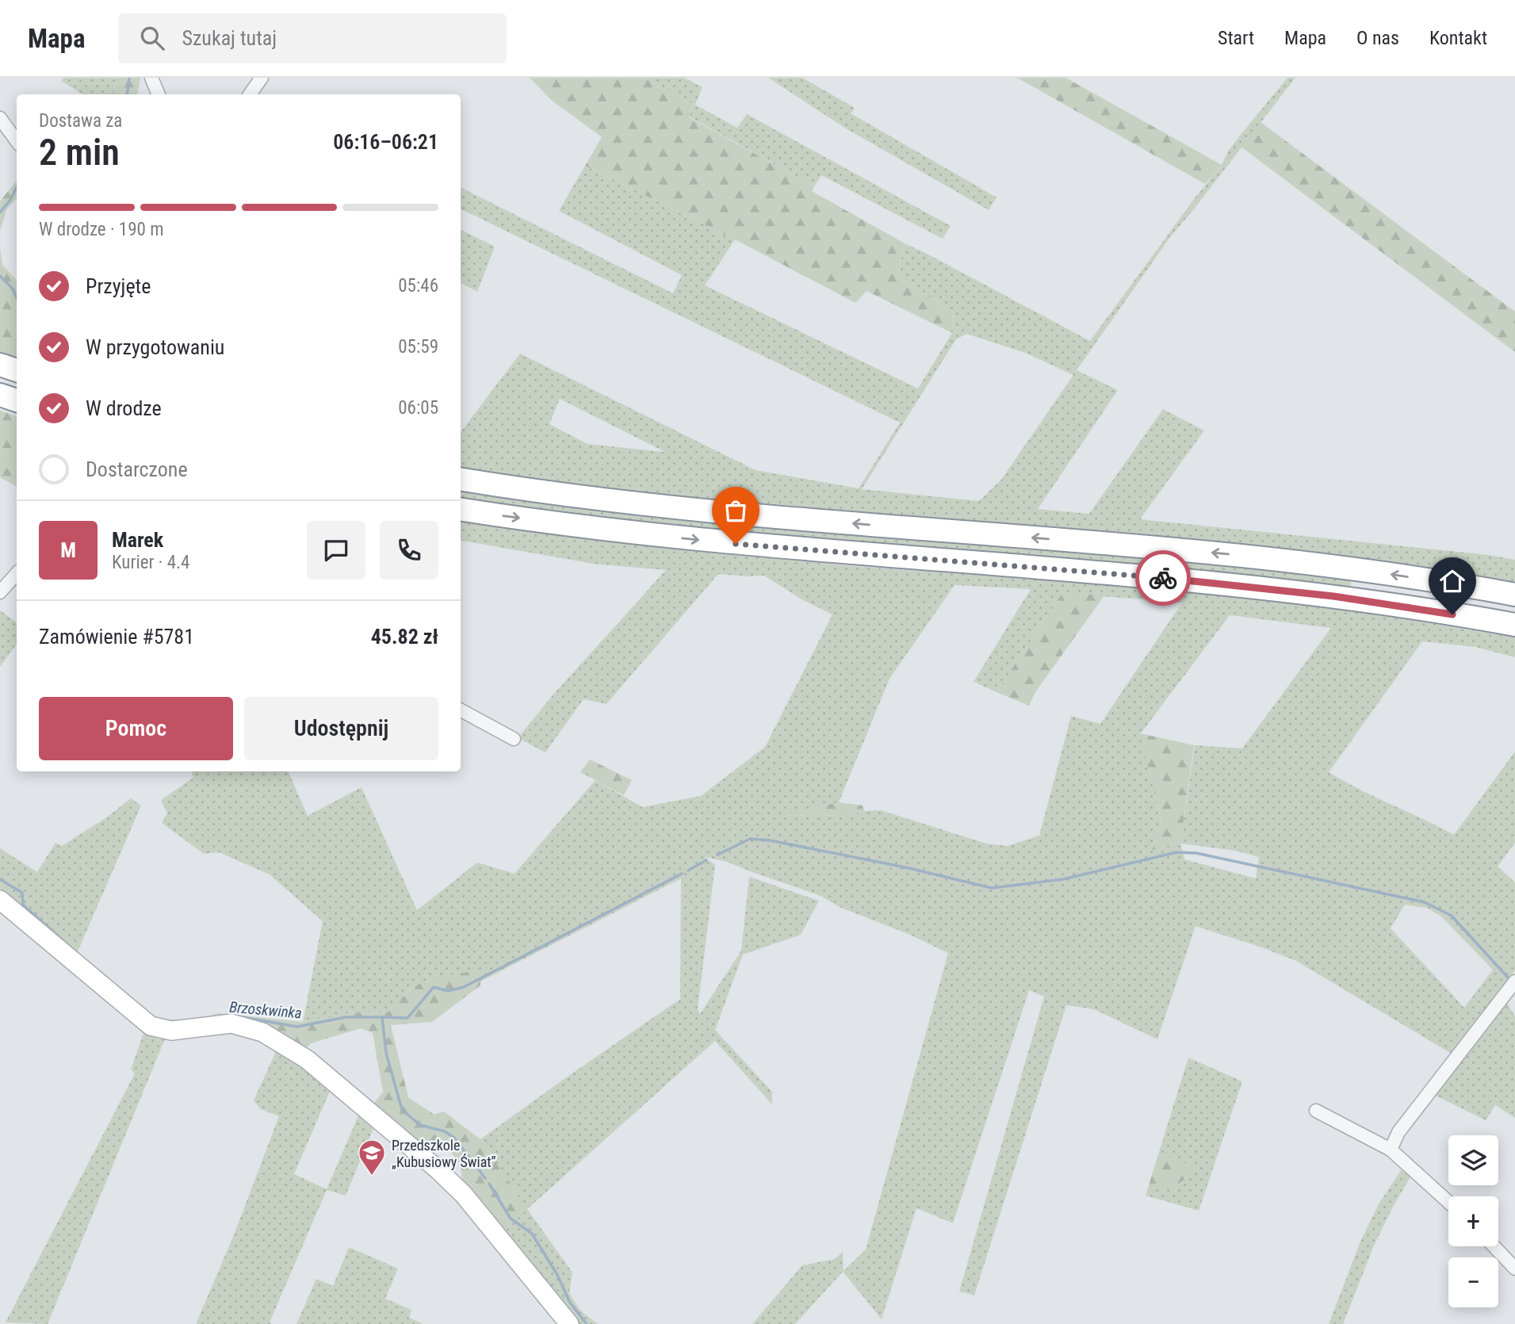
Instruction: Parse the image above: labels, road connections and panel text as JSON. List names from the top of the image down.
{
  "water": ["Brzoskwinka"],
  "places": {
    "school or university": ["Przedszkole „Kubusiowy Świat”"]
  },
  "page": {
    "header": "Mapa",
    "search": "Szukaj tutaj",
    "nav": [
      "Start",
      "Mapa",
      "O nas",
      "Kontakt"
    ],
    "heading": ["2 min", "Dostawa za", "06:16–06:21"],
    "panel": [
      "Marek",
      "Kurier · 4.4",
      "Zamówienie #5781",
      "45.82 zł"
    ],
    "bar": "W drodze · 190 m",
    "list": [
      ["Przyjęte", "05:46"],
      ["W przygotowaniu", "05:59"],
      ["W drodze", "06:05"],
      "Dostarczone"
    ],
    "round": "M",
    "buttons": ["Pomoc", "Udostępnij"],
    "map_buttons": ["+", "−"]
  }
}
